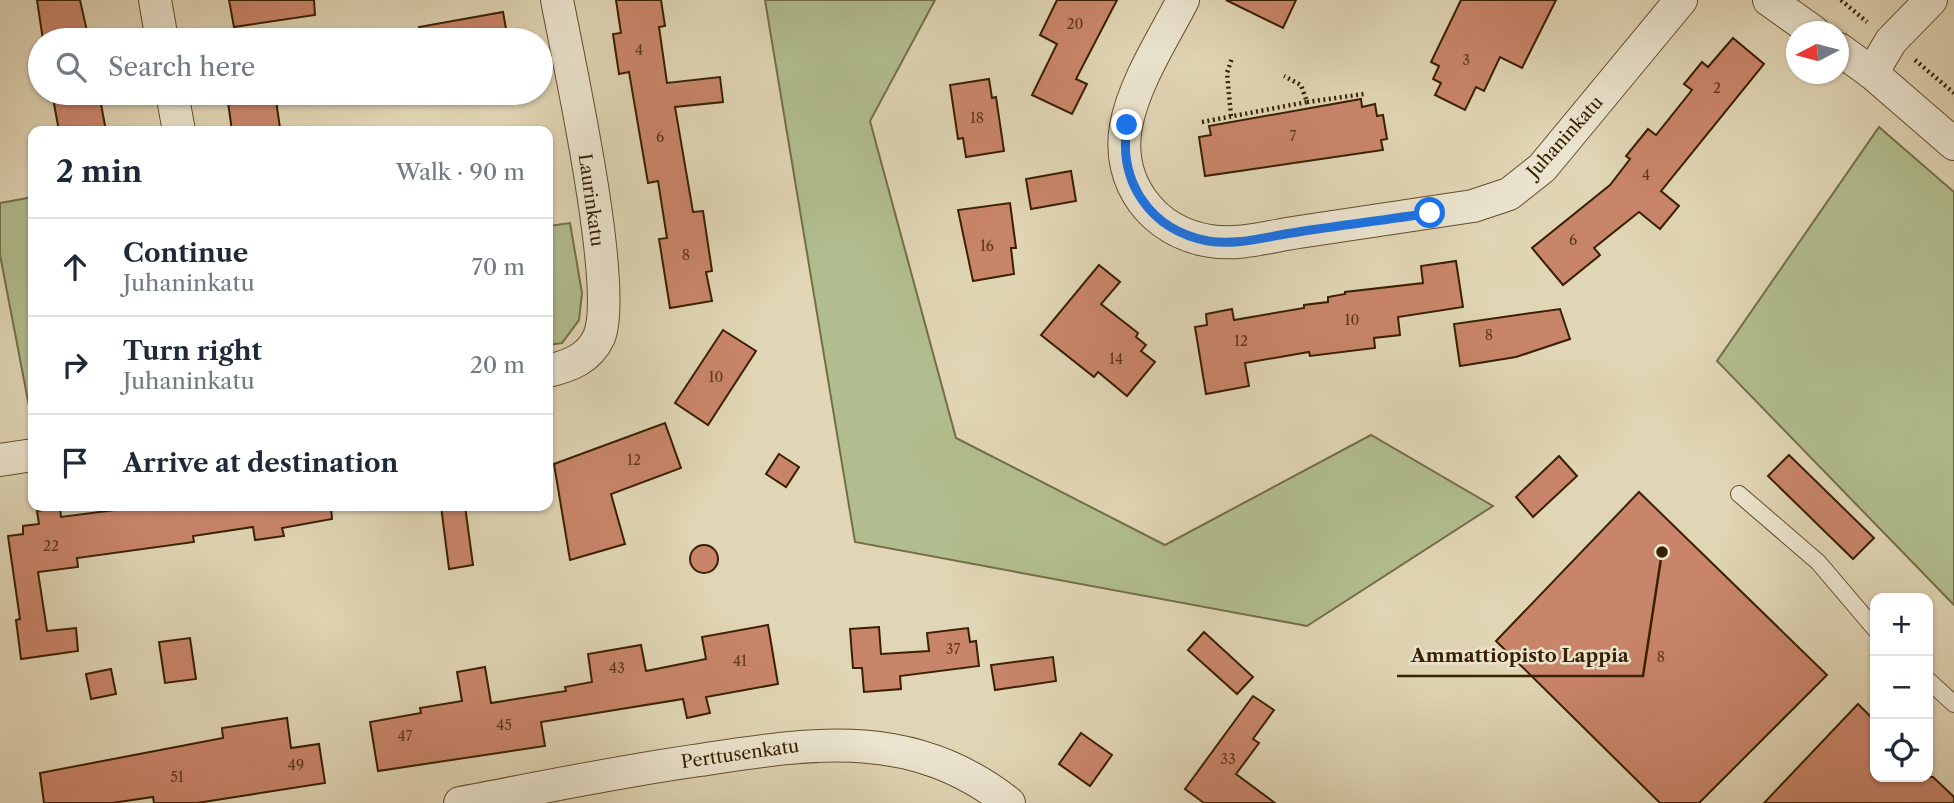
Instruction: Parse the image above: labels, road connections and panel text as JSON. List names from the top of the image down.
{
  "streets": {
    "street": ["Juhaninkatu", "Laurinkatu", "Perttusenkatu"]
  },
  "places": ["Ammattiopisto Lappia"],
  "house_numbers": [
    "20",
    "4",
    "3",
    "2",
    "18",
    "7",
    "6",
    "4",
    "6",
    "16",
    "8",
    "10",
    "8",
    "12",
    "14",
    "10",
    "12",
    "22",
    "37",
    "8",
    "41",
    "43",
    "45",
    "47",
    "33",
    "49",
    "51"
  ],
  "north": "left",
  "page": {
    "search": "Search here",
    "heading": ["2 min", "Walk · 90 m"],
    "list": [
      ["Continue", "Juhaninkatu", "70 m"],
      ["Turn right", "Juhaninkatu", "20 m"],
      "Arrive at destination"
    ],
    "map_buttons": ["+", "−"]
  }
}
